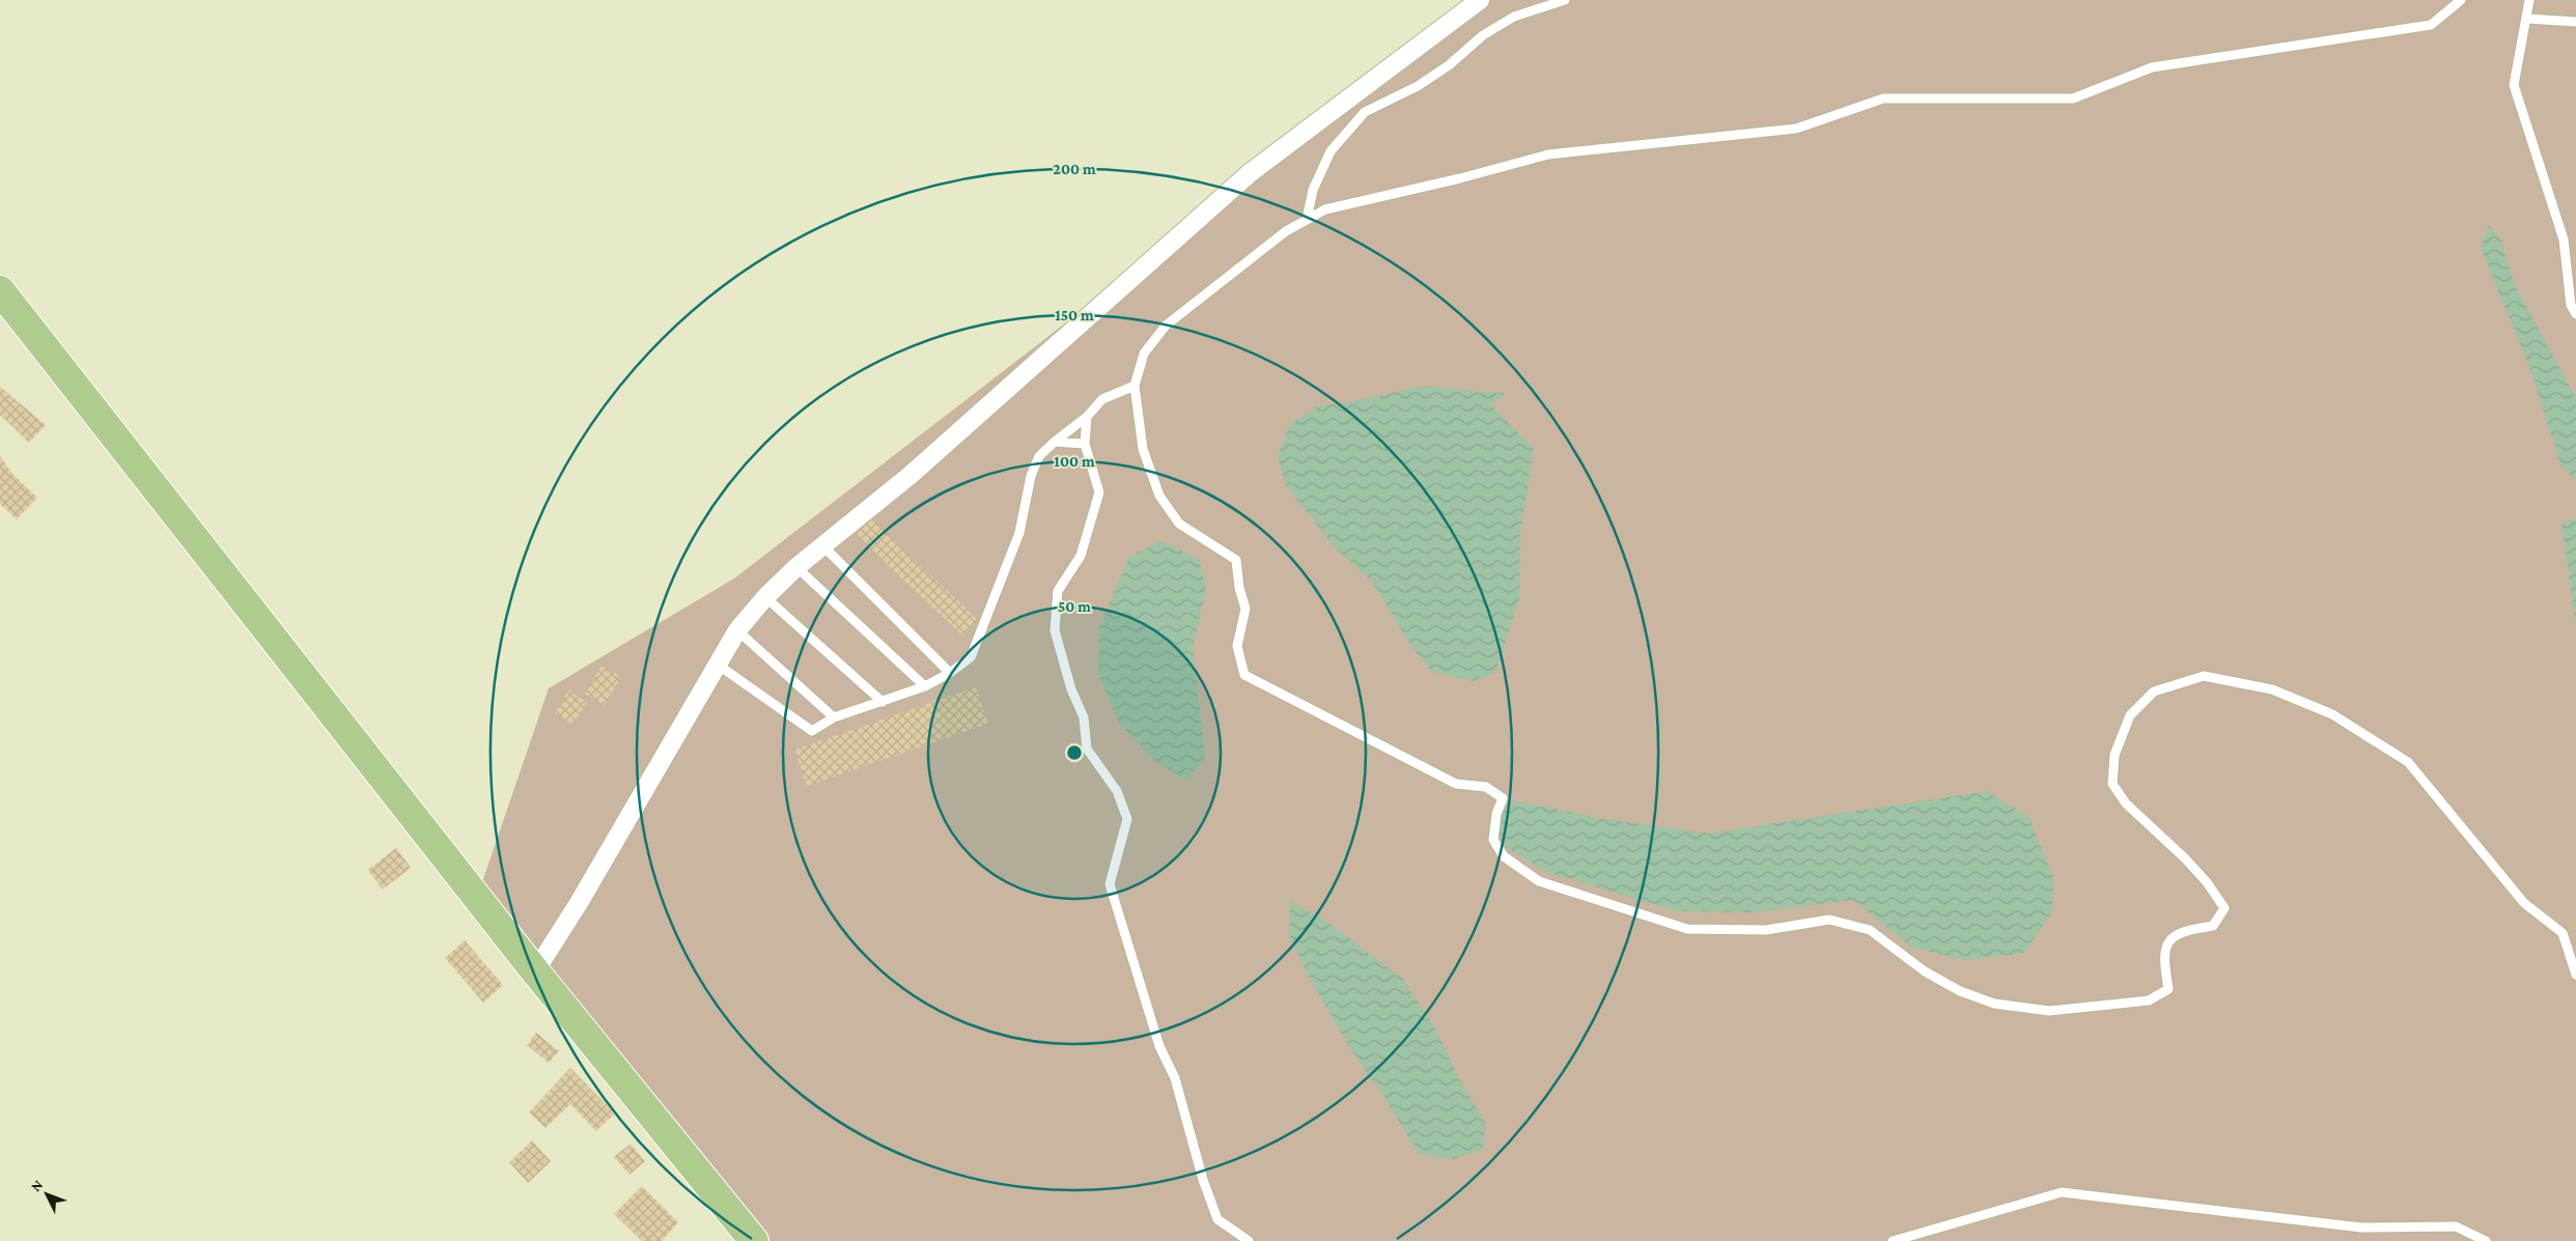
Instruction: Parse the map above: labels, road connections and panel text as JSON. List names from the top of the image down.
{
  "north": "top left",
  "rings": [
    "200 m",
    "150 m",
    "100 m",
    "50 m"
  ]
}
